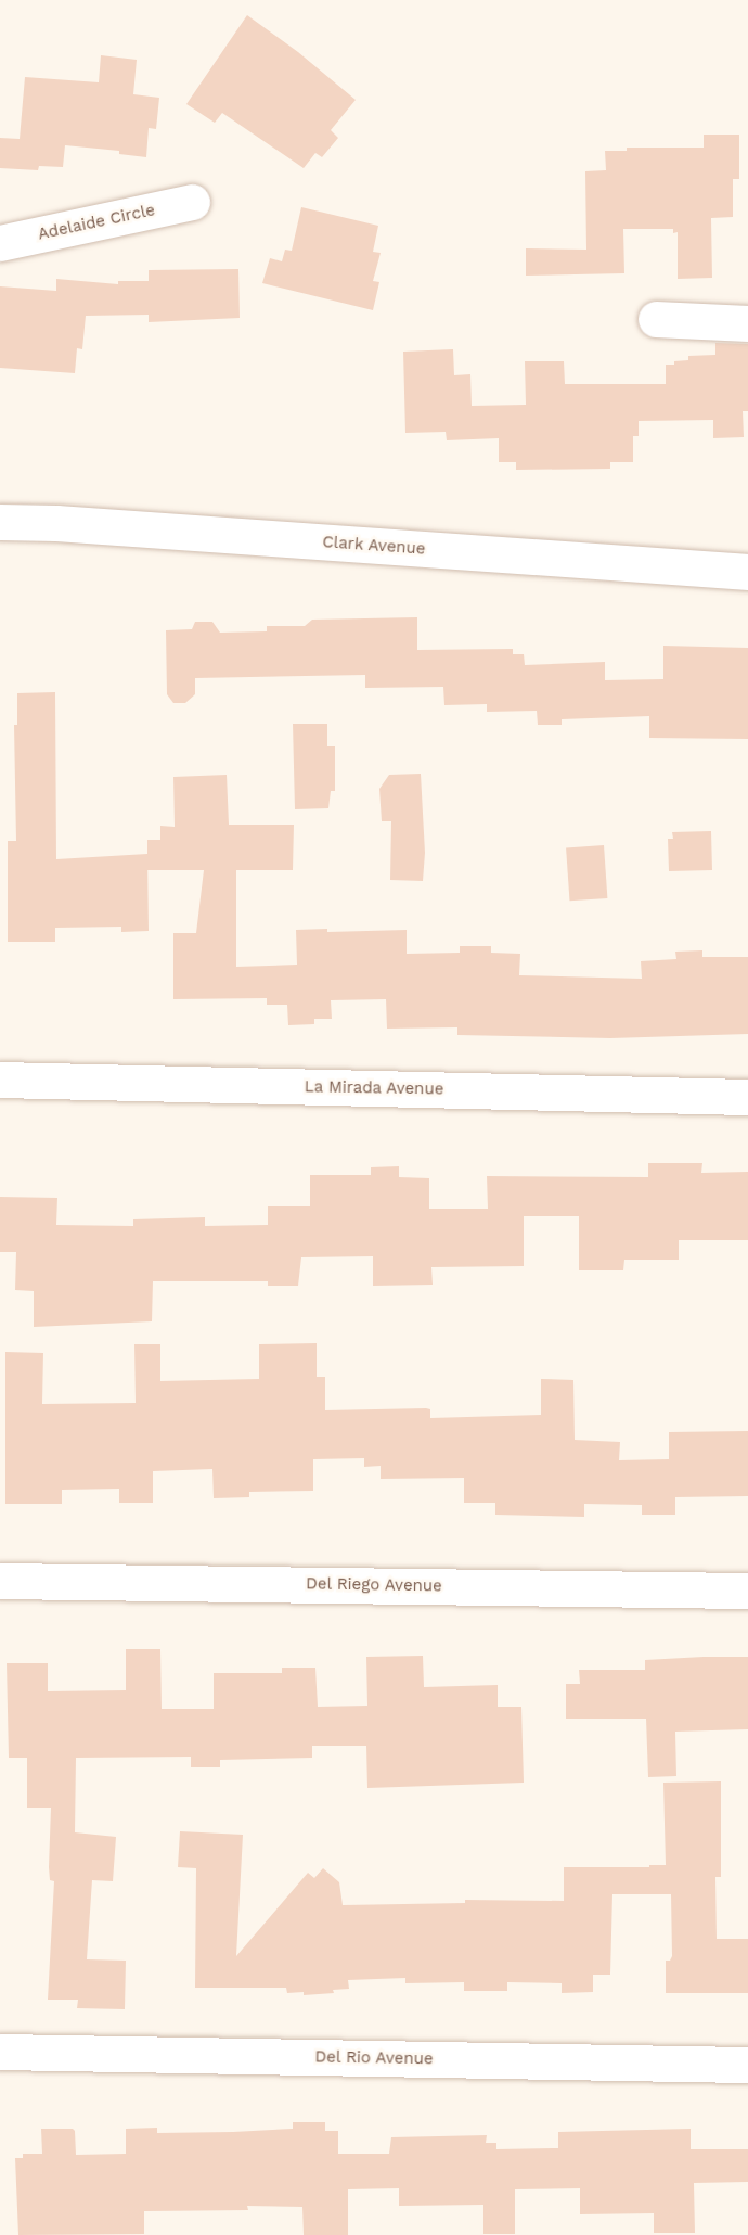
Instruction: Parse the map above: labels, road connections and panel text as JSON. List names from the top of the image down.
{
  "streets": {
    "street": [
      "Adelaide Circle",
      "Clark Avenue",
      "La Mirada Avenue",
      "Del Riego Avenue",
      "Del Rio Avenue"
    ]
  }
}
